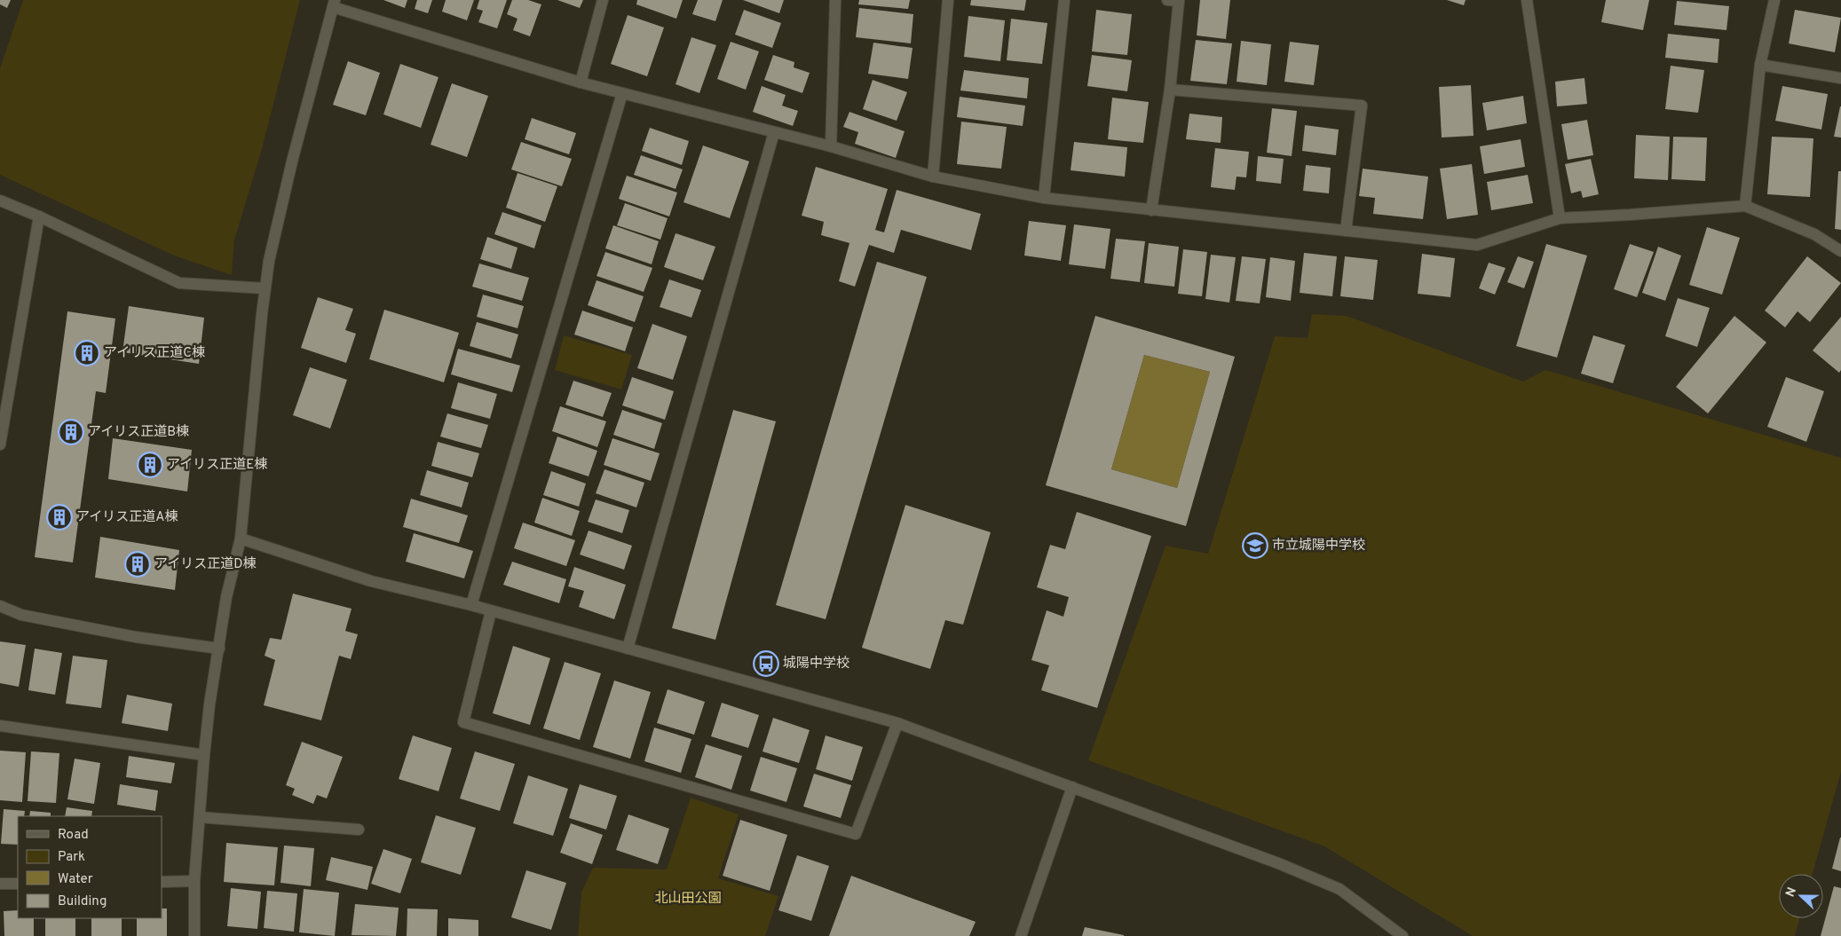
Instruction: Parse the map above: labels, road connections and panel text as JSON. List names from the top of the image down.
{
  "parks": ["北山田公園"],
  "places": {
    "building": [
      "アイリス正道C棟",
      "アイリス正道B棟",
      "アイリス正道E棟",
      "アイリス正道A棟",
      "アイリス正道D棟"
    ],
    "school or university": ["市立城陽中学校"],
    "bus stop": ["城陽中学校"]
  },
  "legend": [
    "Road",
    "Park",
    "Water",
    "Building"
  ],
  "north": "left"
}
